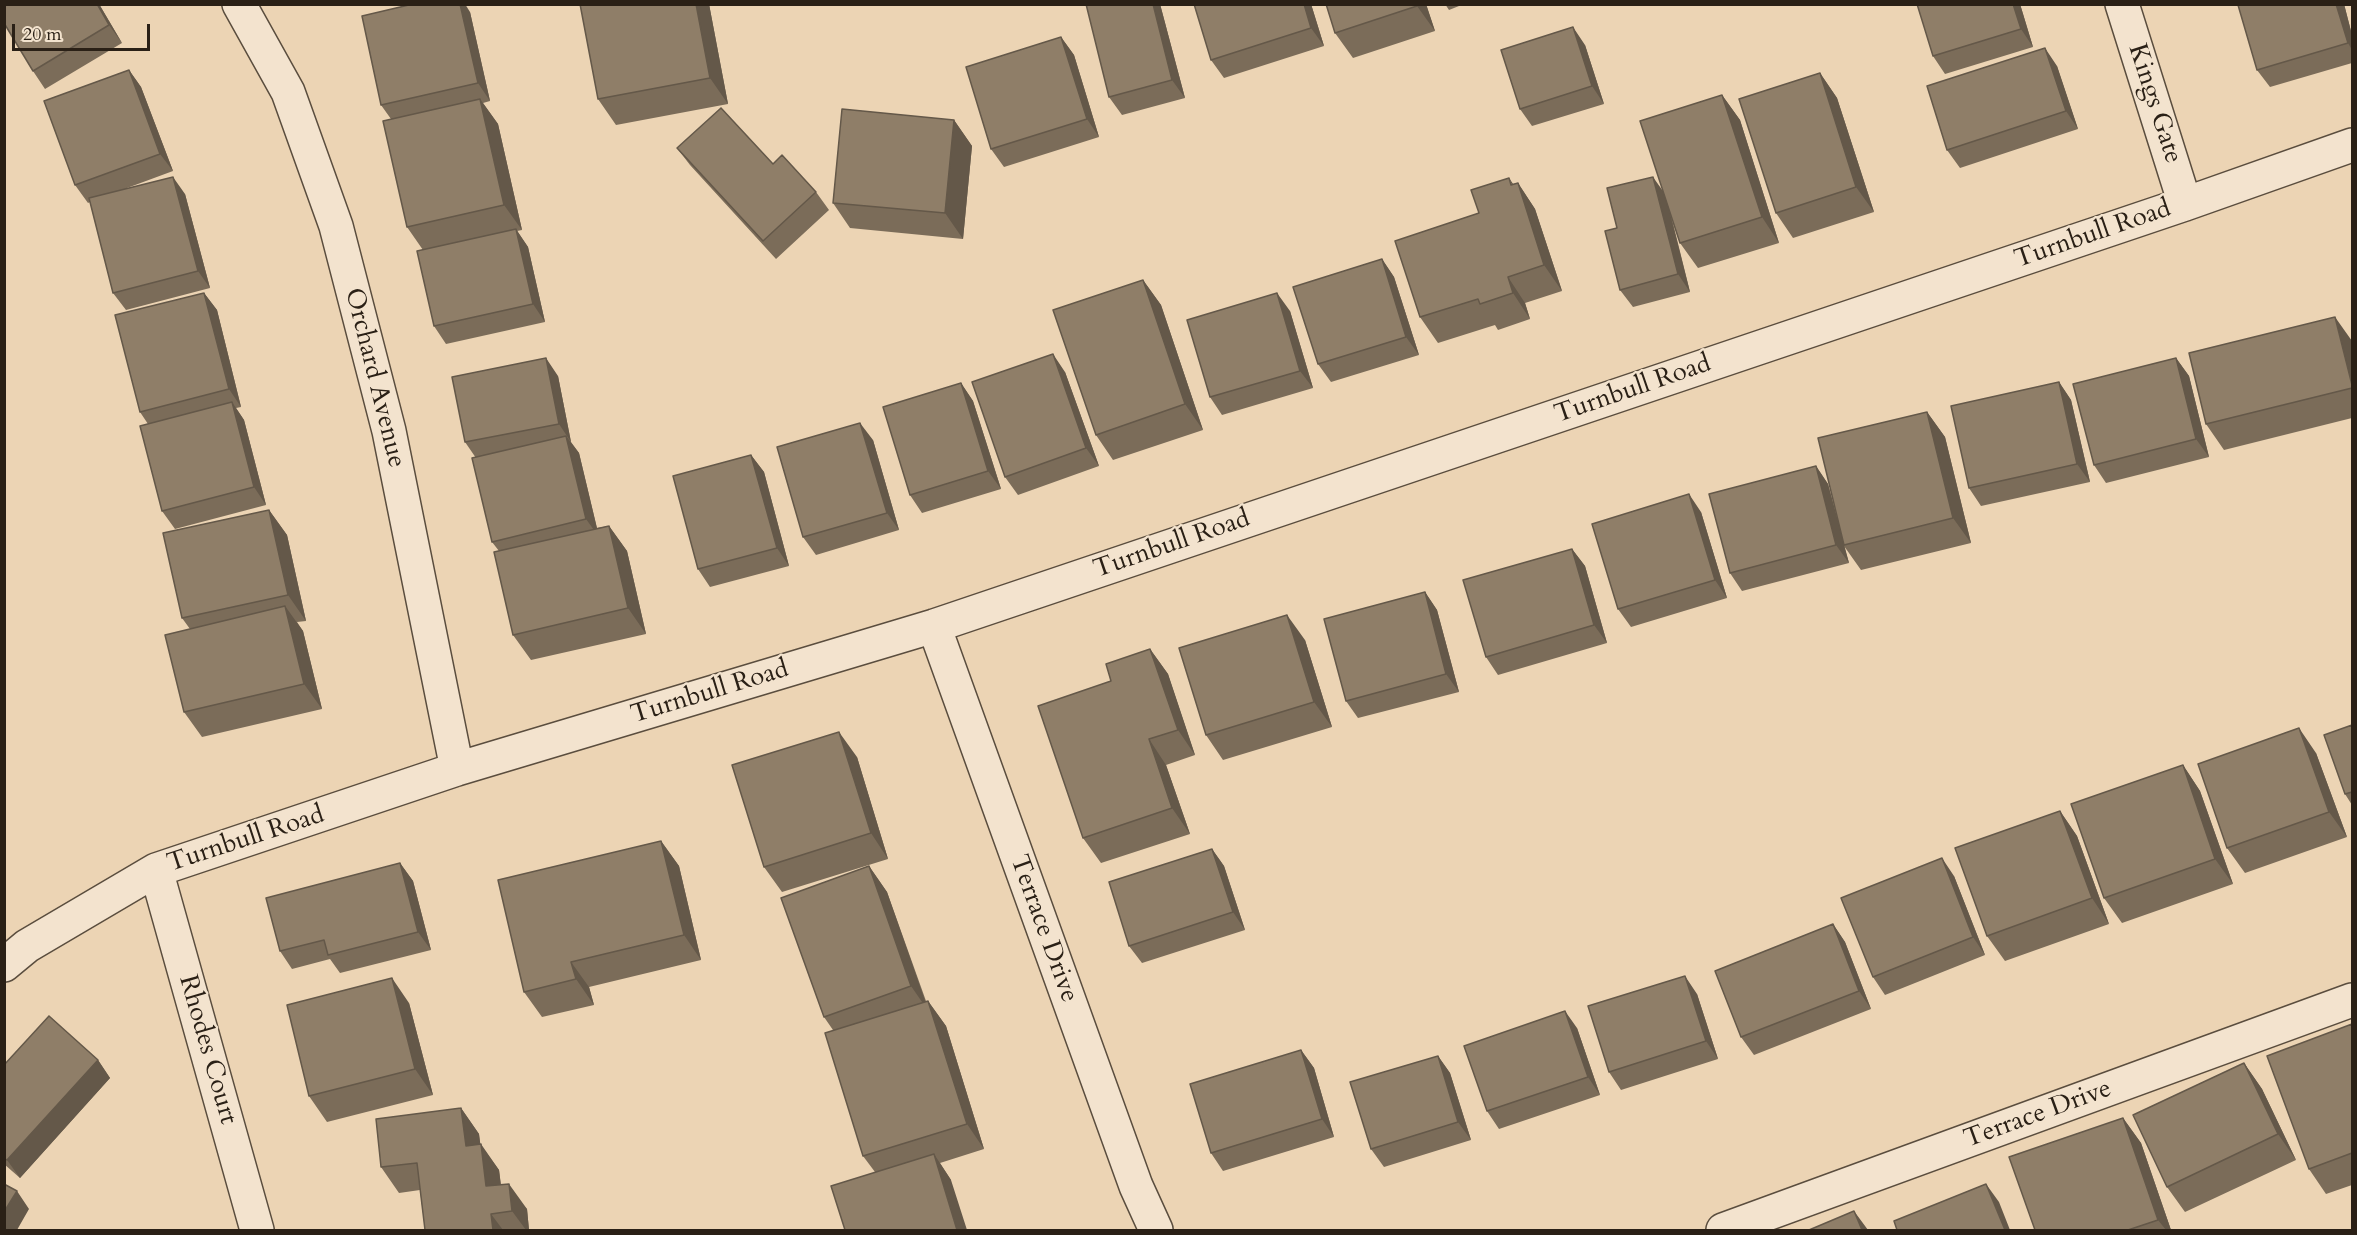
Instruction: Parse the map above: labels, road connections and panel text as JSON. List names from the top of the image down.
{
  "streets": {
    "street": [
      "Kings Gate",
      "Turnbull Road",
      "Orchard Avenue",
      "Terrace Drive",
      "Rhodes Court"
    ]
  },
  "crossings": [
    ["Kings Gate", "Turnbull Road"],
    ["Turnbull Road", "Orchard Avenue"],
    ["Turnbull Road", "Terrace Drive"],
    ["Turnbull Road", "Rhodes Court"]
  ],
  "scale_bar": "20 m"
}
